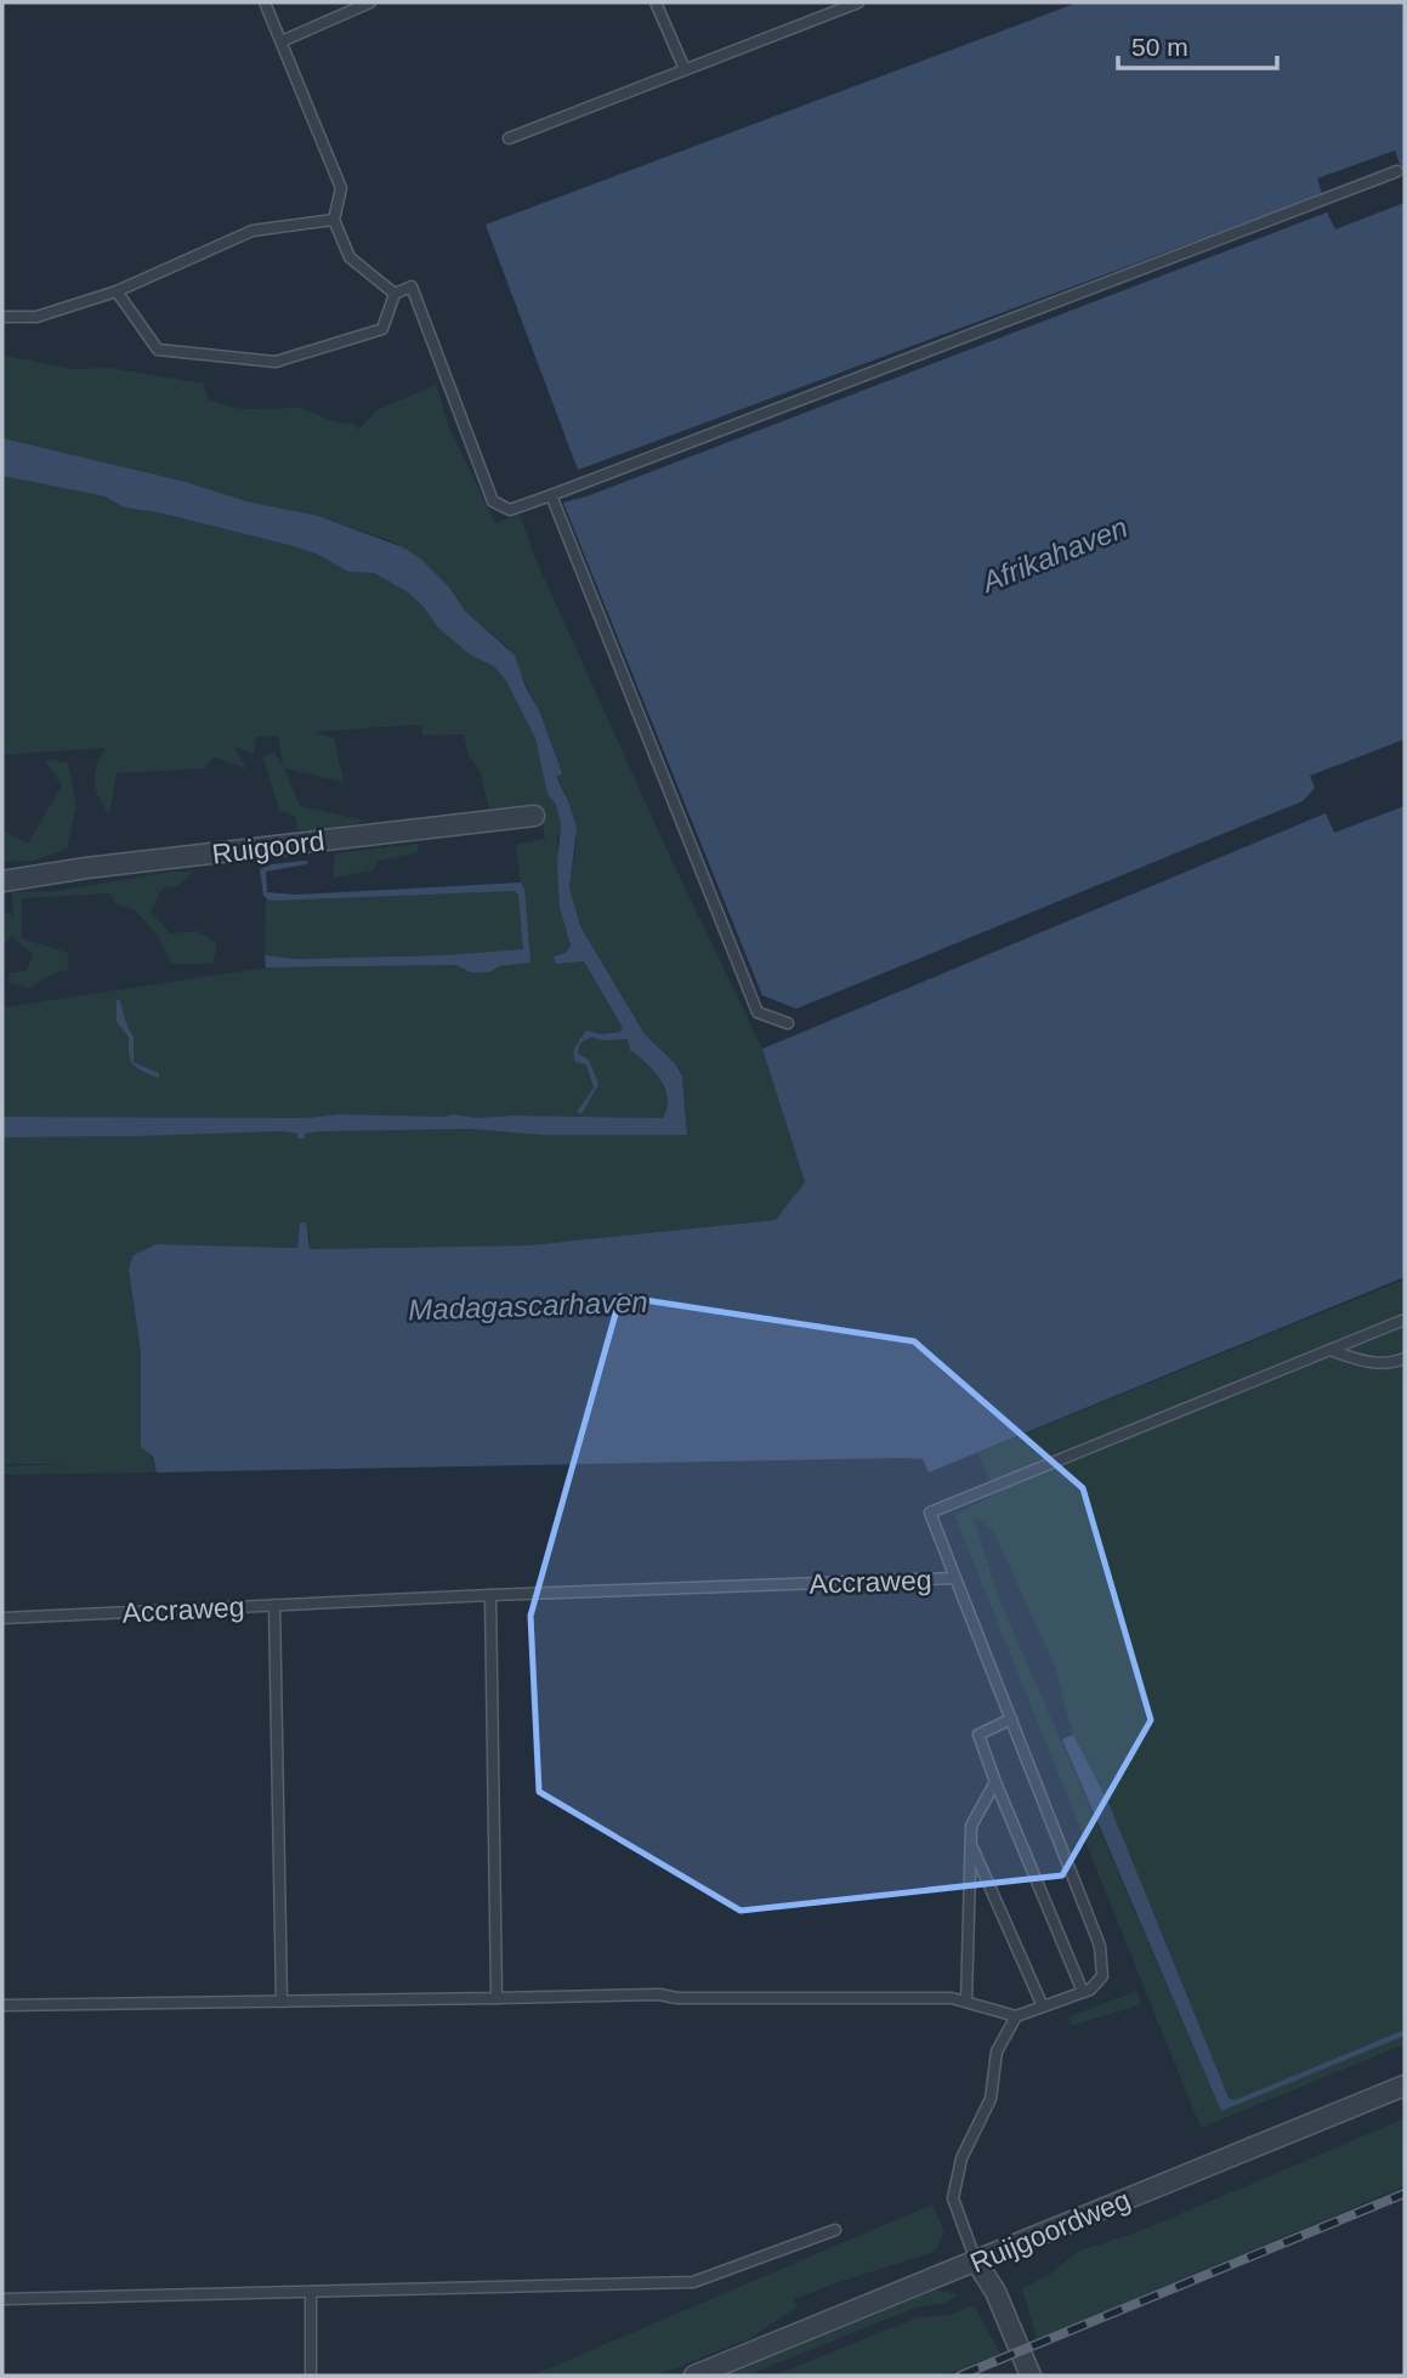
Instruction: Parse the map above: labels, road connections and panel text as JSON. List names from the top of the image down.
{
  "streets": {
    "street": ["Ruigoord", "Ruijgoordweg"],
    "lane": ["Accraweg"]
  },
  "water": ["Afrikahaven", "Madagascarhaven"],
  "scale_bar": "50 m"
}
